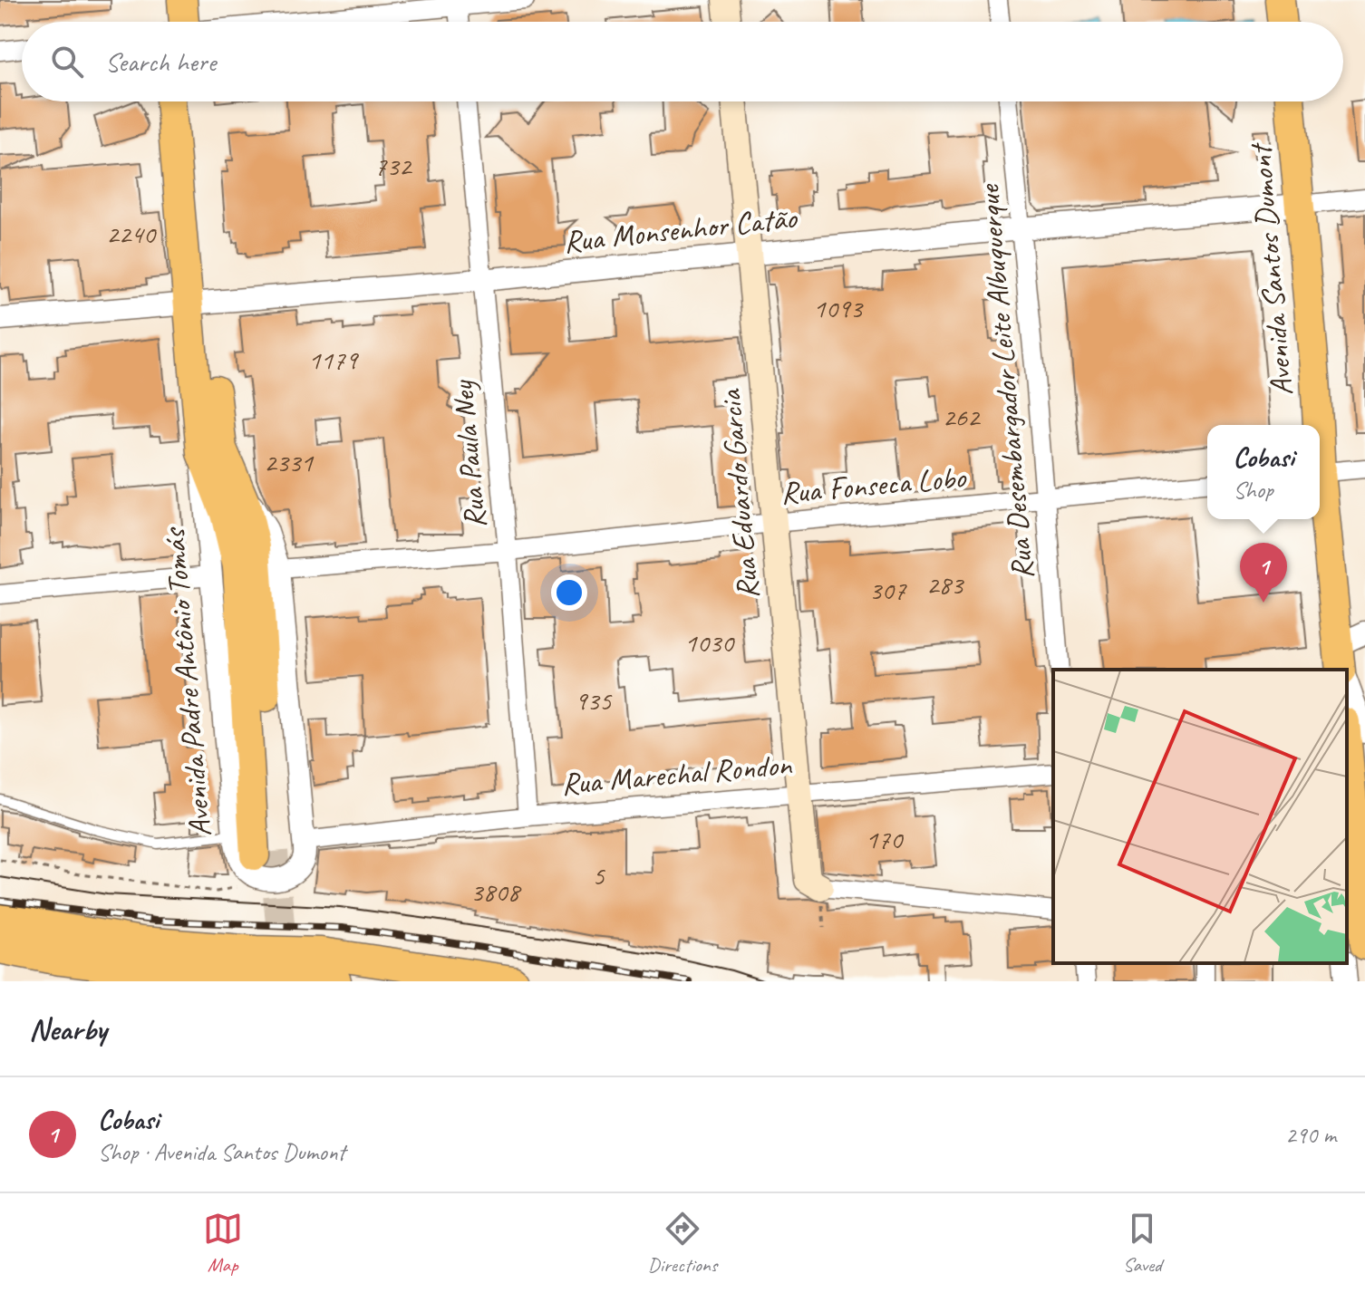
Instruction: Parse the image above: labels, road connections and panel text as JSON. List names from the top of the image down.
{
  "streets": {
    "main road": ["Avenida Santos Dumont", "Rua Eduardo Garcia", "Avenida Padre Antônio Tomás"],
    "street": [
      "Rua Monsenhor Catão",
      "Rua Desembargador Leite Albuquerque",
      "Rua Paula Ney",
      "Rua Fonseca Lobo",
      "Rua Marechal Rondon"
    ]
  },
  "crossings": [
    ["Rua Monsenhor Catão", "Avenida Santos Dumont"],
    ["Rua Monsenhor Catão", "Rua Desembargador Leite Albuquerque"],
    ["Rua Monsenhor Catão", "Rua Paula Ney"],
    ["Rua Monsenhor Catão", "Rua Eduardo Garcia"],
    ["Rua Monsenhor Catão", "Avenida Padre Antônio Tomás"],
    ["Rua Desembargador Leite Albuquerque", "Rua Fonseca Lobo"],
    ["Rua Paula Ney", "Rua Fonseca Lobo"],
    ["Rua Paula Ney", "Rua Marechal Rondon"],
    ["Rua Fonseca Lobo", "Rua Eduardo Garcia"],
    ["Rua Fonseca Lobo", "Avenida Padre Antônio Tomás"],
    ["Rua Eduardo Garcia", "Rua Marechal Rondon"],
    ["Avenida Padre Antônio Tomás", "Rua Marechal Rondon"]
  ],
  "house_numbers": [
    "732",
    "2240",
    "1093",
    "1179",
    "262",
    "2331",
    "283",
    "307",
    "1030",
    "935",
    "170",
    "5",
    "3808"
  ],
  "page": {
    "search": "Search here",
    "popup": ["Cobasi", "Shop"],
    "pins": "1",
    "heading": "Nearby",
    "list": [
      {
        "mark": "1",
        "name": "Cobasi",
        "note": "Shop · Avenida Santos Dumont",
        "value": "290 m"
      }
    ],
    "nav": ["Map", "Directions", "Saved"]
  }
}
